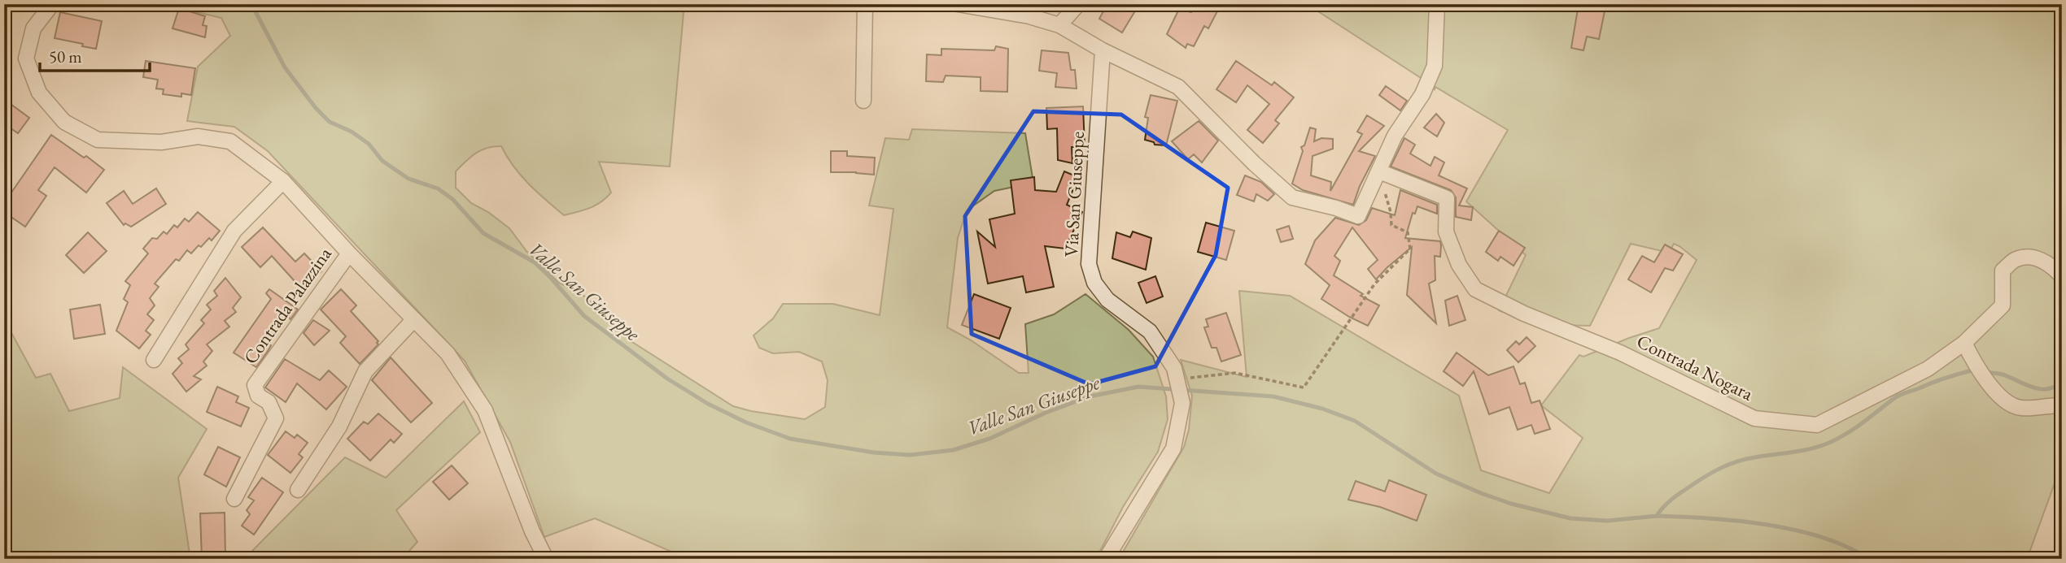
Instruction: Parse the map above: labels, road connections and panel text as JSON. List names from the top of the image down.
{
  "streets": {
    "street": ["Via San Giuseppe", "Contrada Palazzina", "Contrada Nogara"]
  },
  "water": ["Valle San Giuseppe"],
  "scale_bar": "50 m"
}
